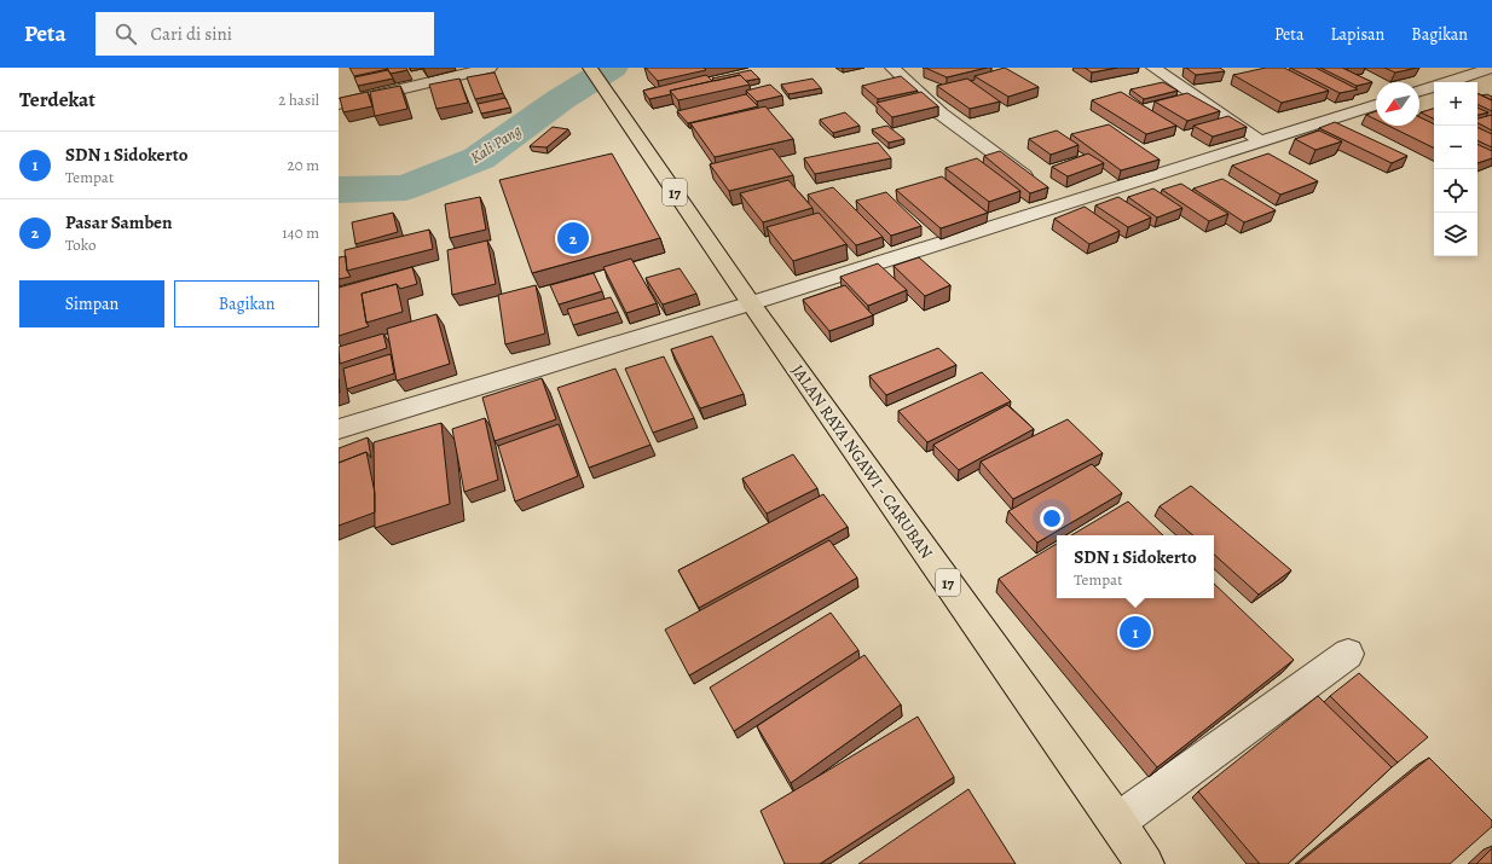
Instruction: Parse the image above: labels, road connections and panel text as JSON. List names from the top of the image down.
{
  "streets": {
    "highway": ["17", "JALAN RAYA NGAWI - CARUBAN"]
  },
  "water": ["Kali Pang"],
  "north": "bottom left",
  "page": {
    "header": "Peta",
    "search": "Cari di sini",
    "nav": ["Peta", "Lapisan", "Bagikan"],
    "heading": ["Terdekat", "2 hasil"],
    "map_buttons": ["+", "−"],
    "list": [
      {
        "mark": "1",
        "name": "SDN 1 Sidokerto",
        "note": "Tempat",
        "value": "20 m"
      },
      {
        "mark": "2",
        "name": "Pasar Samben",
        "note": "Toko",
        "value": "140 m"
      }
    ],
    "pins": ["2", "1"],
    "buttons": ["Simpan", "Bagikan"],
    "popup": ["SDN 1 Sidokerto", "Tempat"]
  }
}
